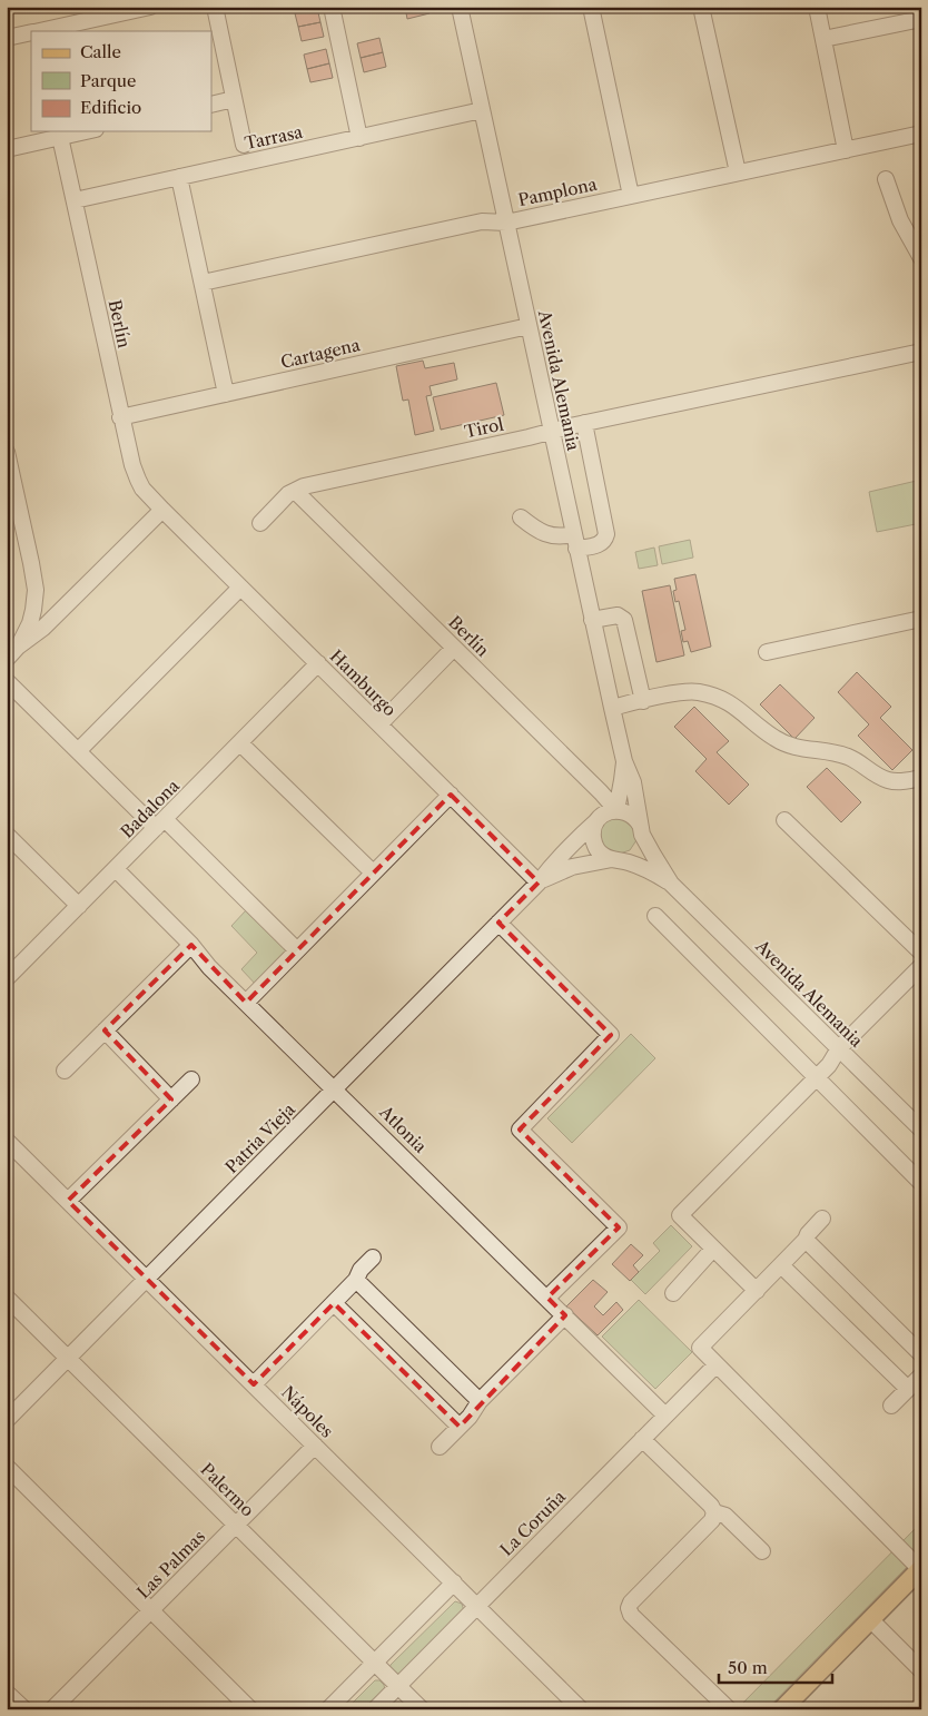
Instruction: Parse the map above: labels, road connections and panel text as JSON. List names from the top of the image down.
{
  "streets": {
    "street": [
      "Tarrasa",
      "Pamplona",
      "Berlín",
      "Cartagena",
      "Avenida Alemania",
      "Tirol",
      "Hamburgo",
      "Badalona",
      "Atlonia",
      "Patria Vieja",
      "Nápoles",
      "Palermo",
      "La Coruña",
      "Las Palmas"
    ]
  },
  "crossings": [
    ["Tarrasa", "Berlín"],
    ["Tarrasa", "Avenida Alemania"],
    ["Pamplona", "Avenida Alemania"],
    ["Berlín", "Cartagena"],
    ["Berlín", "Avenida Alemania"],
    ["Berlín", "Tirol"],
    ["Berlín", "Hamburgo"],
    ["Berlín", "Patria Vieja"],
    ["Cartagena", "Avenida Alemania"],
    ["Avenida Alemania", "Tirol"],
    ["Avenida Alemania", "Patria Vieja"],
    ["Hamburgo", "Badalona"],
    ["Hamburgo", "Patria Vieja"],
    ["Badalona", "Atlonia"],
    ["Atlonia", "Patria Vieja"],
    ["Atlonia", "La Coruña"],
    ["Patria Vieja", "Nápoles"],
    ["Patria Vieja", "Palermo"],
    ["Nápoles", "La Coruña"],
    ["Nápoles", "Las Palmas"],
    ["Palermo", "La Coruña"],
    ["Palermo", "Las Palmas"]
  ],
  "legend": ["Calle", "Parque", "Edificio"],
  "scale_bar": "50 m"
}
